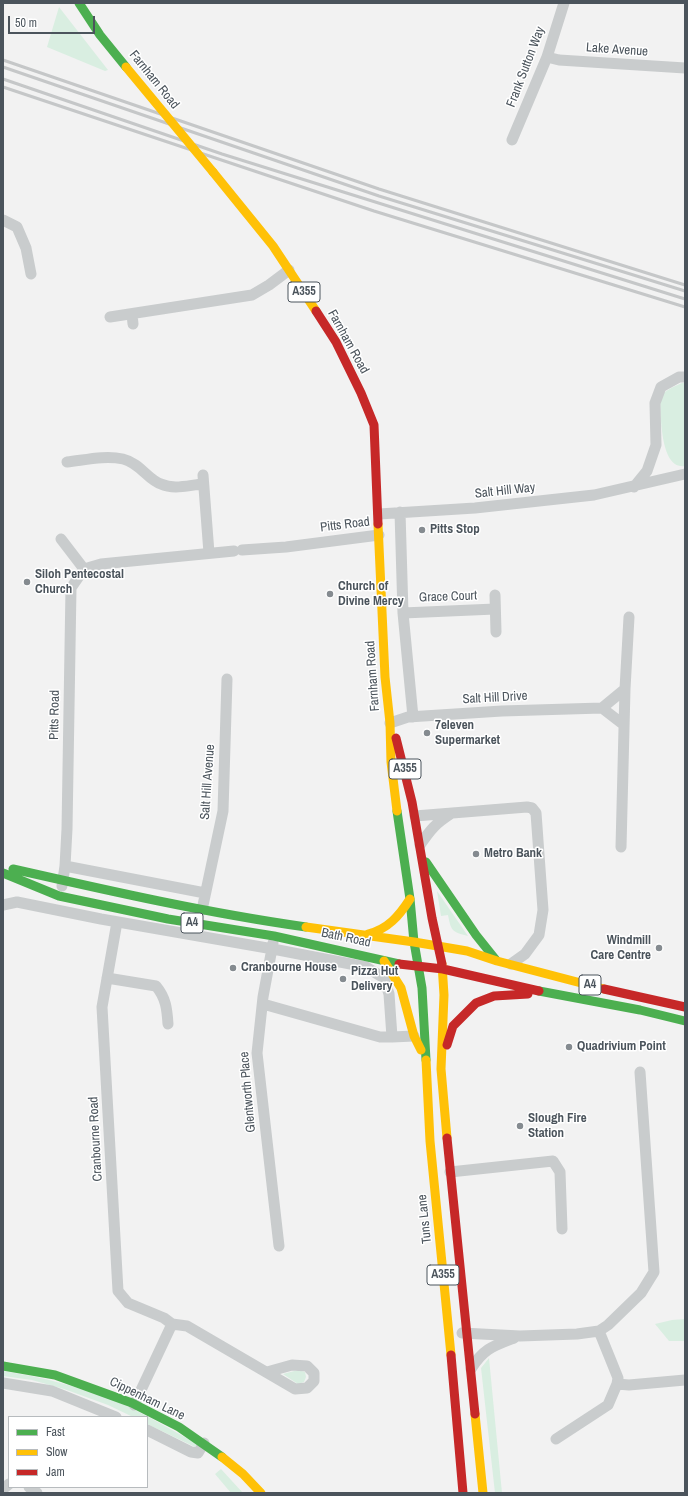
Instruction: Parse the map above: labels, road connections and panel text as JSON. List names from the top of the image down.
{
  "streets": {
    "main road": [
      "Farnham Road",
      "A355",
      "A4",
      "Bath Road",
      "Tuns Lane",
      "Cippenham Lane"
    ],
    "street": [
      "Lake Avenue",
      "Frank Sutton Way",
      "Salt Hill Way",
      "Pitts Road",
      "Grace Court",
      "Salt Hill Drive",
      "Salt Hill Avenue",
      "Glentworth Place",
      "Cranbourne Road"
    ]
  },
  "crossings": [
    ["Lake Avenue", "Frank Sutton Way"],
    ["Farnham Road", "A355"],
    ["Farnham Road", "Salt Hill Way"],
    ["Farnham Road", "Pitts Road"],
    ["Farnham Road", "Salt Hill Drive"],
    ["Farnham Road", "Bath Road"],
    ["Farnham Road", "Tuns Lane"],
    ["A355", "Bath Road"],
    ["Pitts Road", "Bath Road"],
    ["Salt Hill Avenue", "Bath Road"],
    ["Bath Road", "Glentworth Place"],
    ["Bath Road", "Cranbourne Road"],
    ["Bath Road", "Tuns Lane"]
  ],
  "places": [
    "Pitts Stop",
    "Siloh Pentecostal Church",
    "Church of Divine Mercy",
    "7eleven Supermarket",
    "Metro Bank",
    "Windmill Care Centre",
    "Cranbourne House",
    "Pizza Hut Delivery",
    "Quadrivium Point",
    "Slough Fire Station"
  ],
  "legend": ["Fast", "Slow", "Jam"],
  "scale_bar": "50 m"
}
